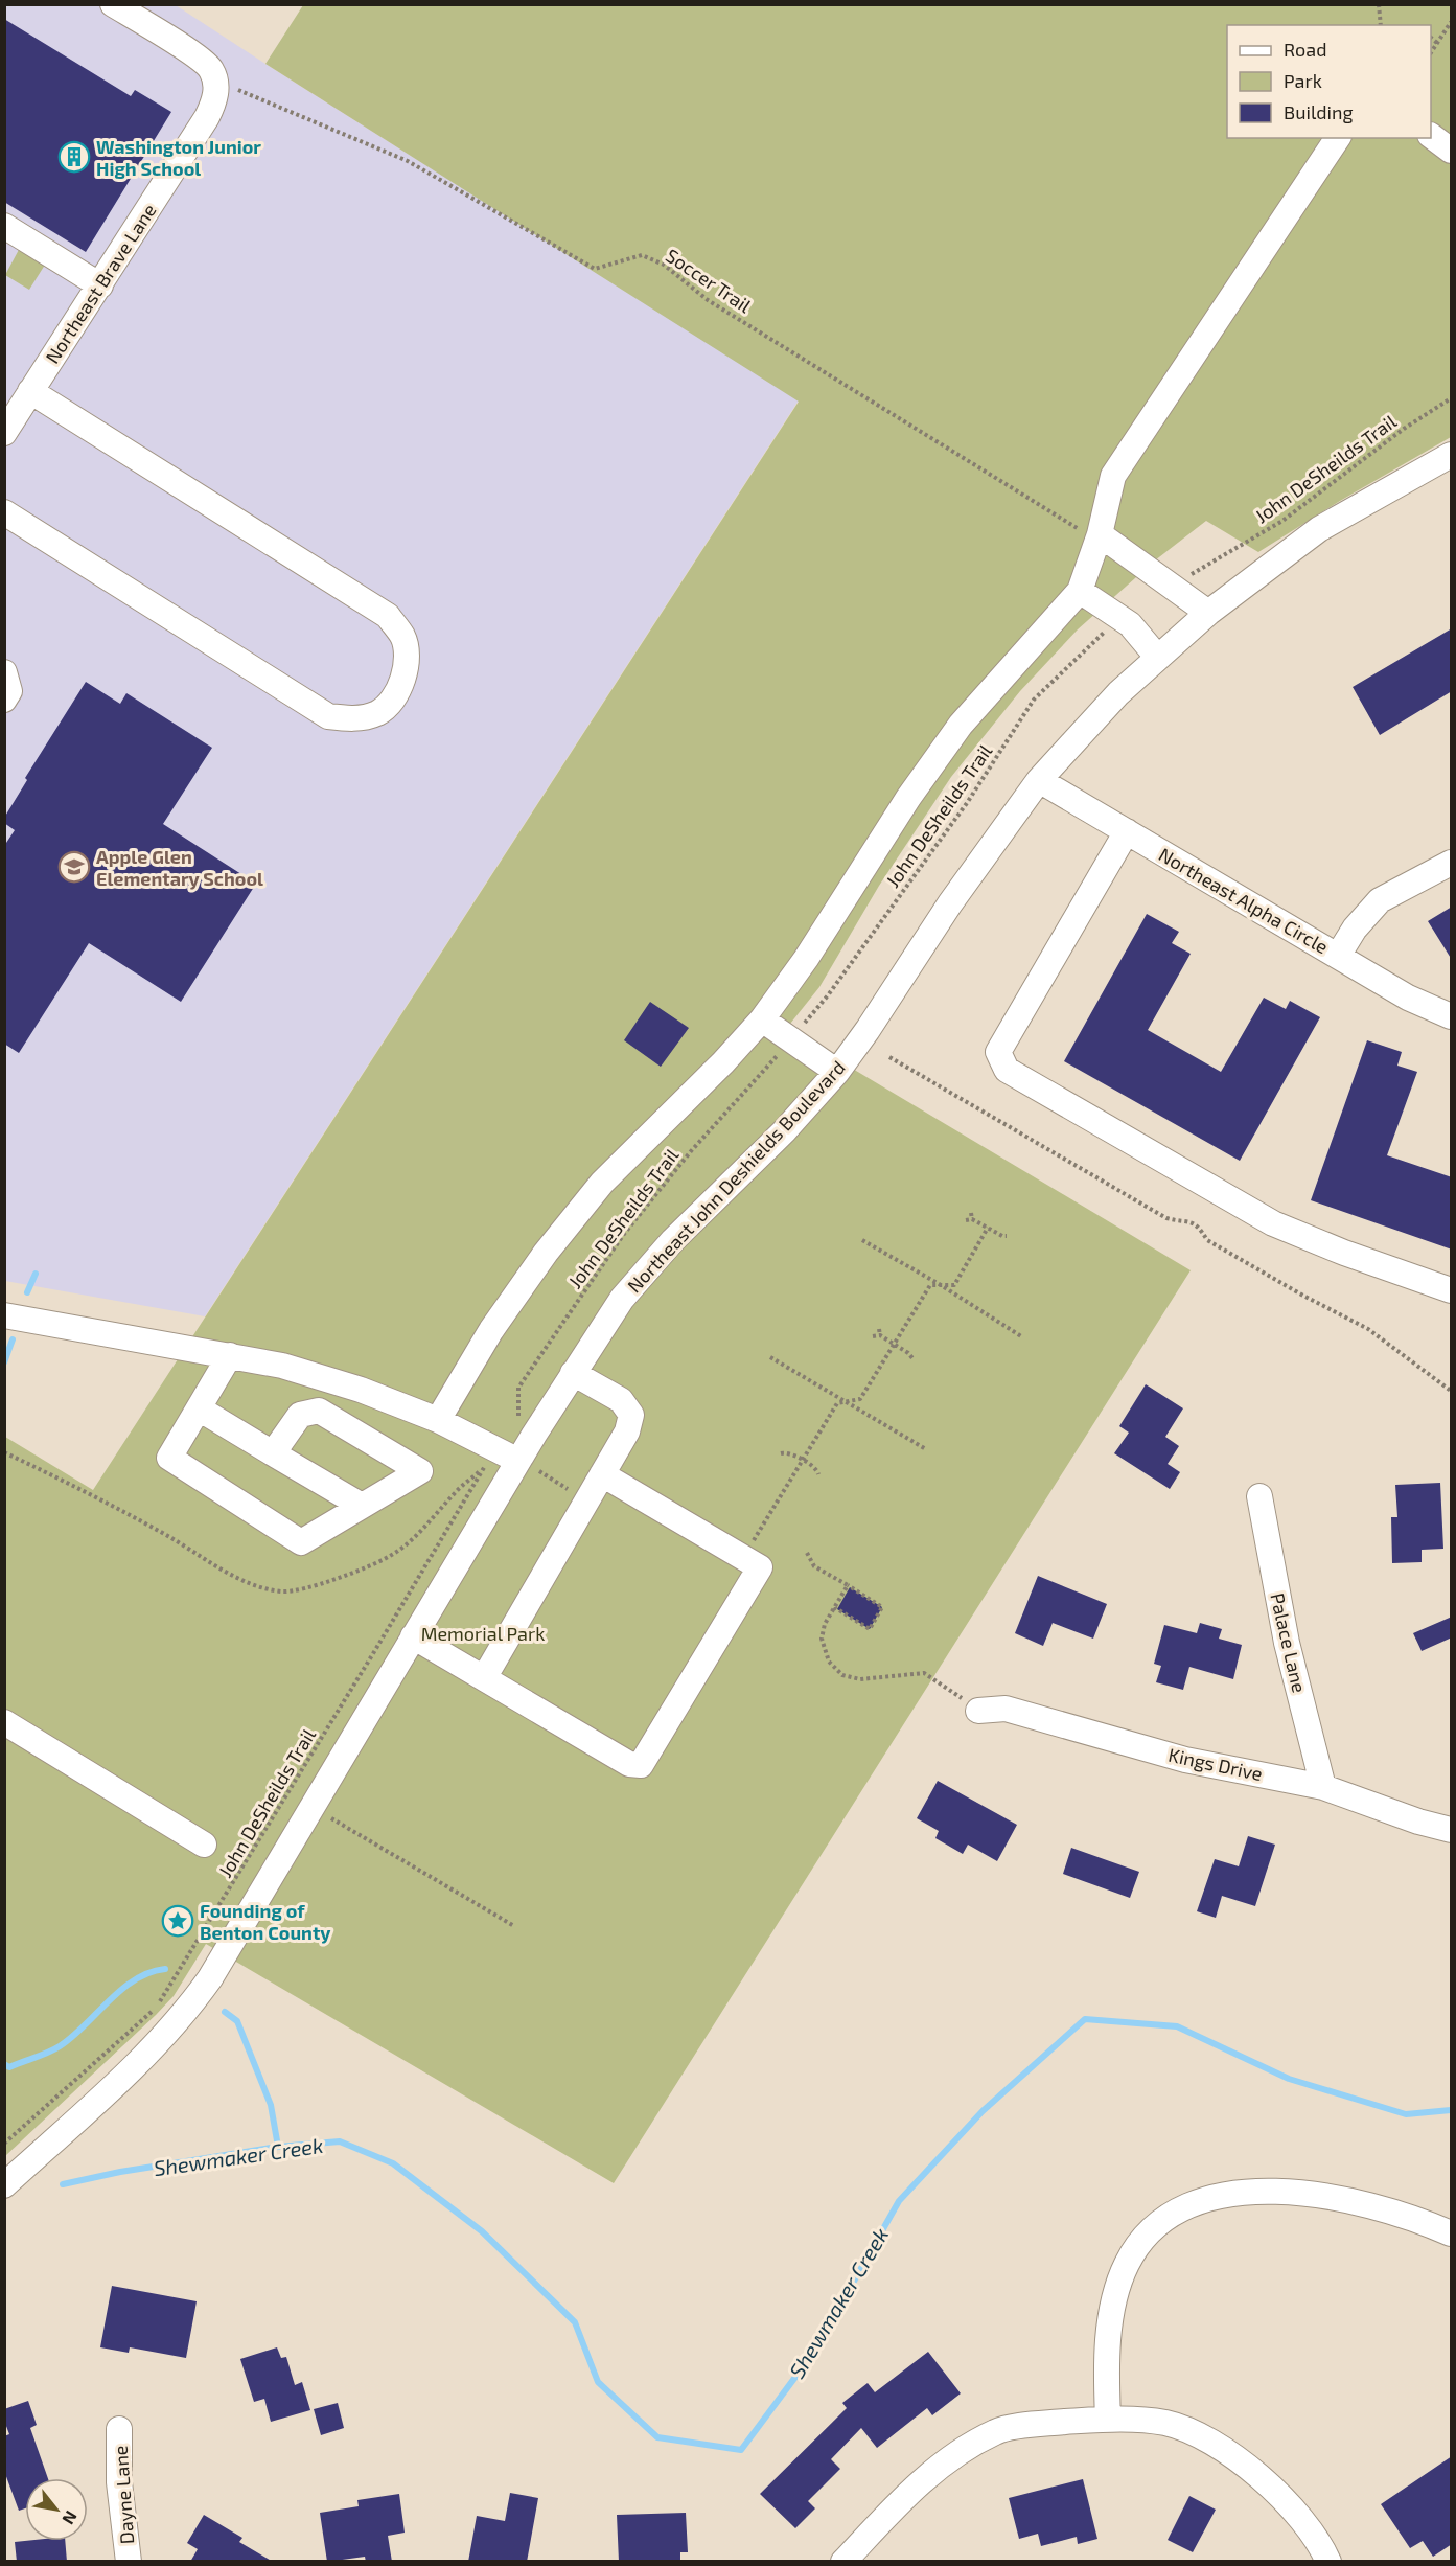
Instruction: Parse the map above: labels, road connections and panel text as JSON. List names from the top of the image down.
{
  "streets": {
    "street": [
      "Northeast Brave Lane",
      "Northeast Alpha Circle",
      "Northeast John Deshields Boulevard",
      "Palace Lane",
      "Kings Drive",
      "Dayne Lane"
    ],
    "path": ["Soccer Trail", "John DeSheilds Trail"]
  },
  "crossings": [
    ["Soccer Trail", "Northeast Brave Lane"],
    ["Northeast Alpha Circle", "Northeast John Deshields Boulevard"],
    ["Palace Lane", "Kings Drive"]
  ],
  "water": ["Shewmaker Creek"],
  "parks": ["Memorial Park"],
  "places": {
    "building": ["Washington Junior High School"],
    "school or university": ["Apple Glen Elementary School"],
    "place": ["Founding of Benton County"]
  },
  "legend": ["Road", "Park", "Building"],
  "north": "bottom right"
}
